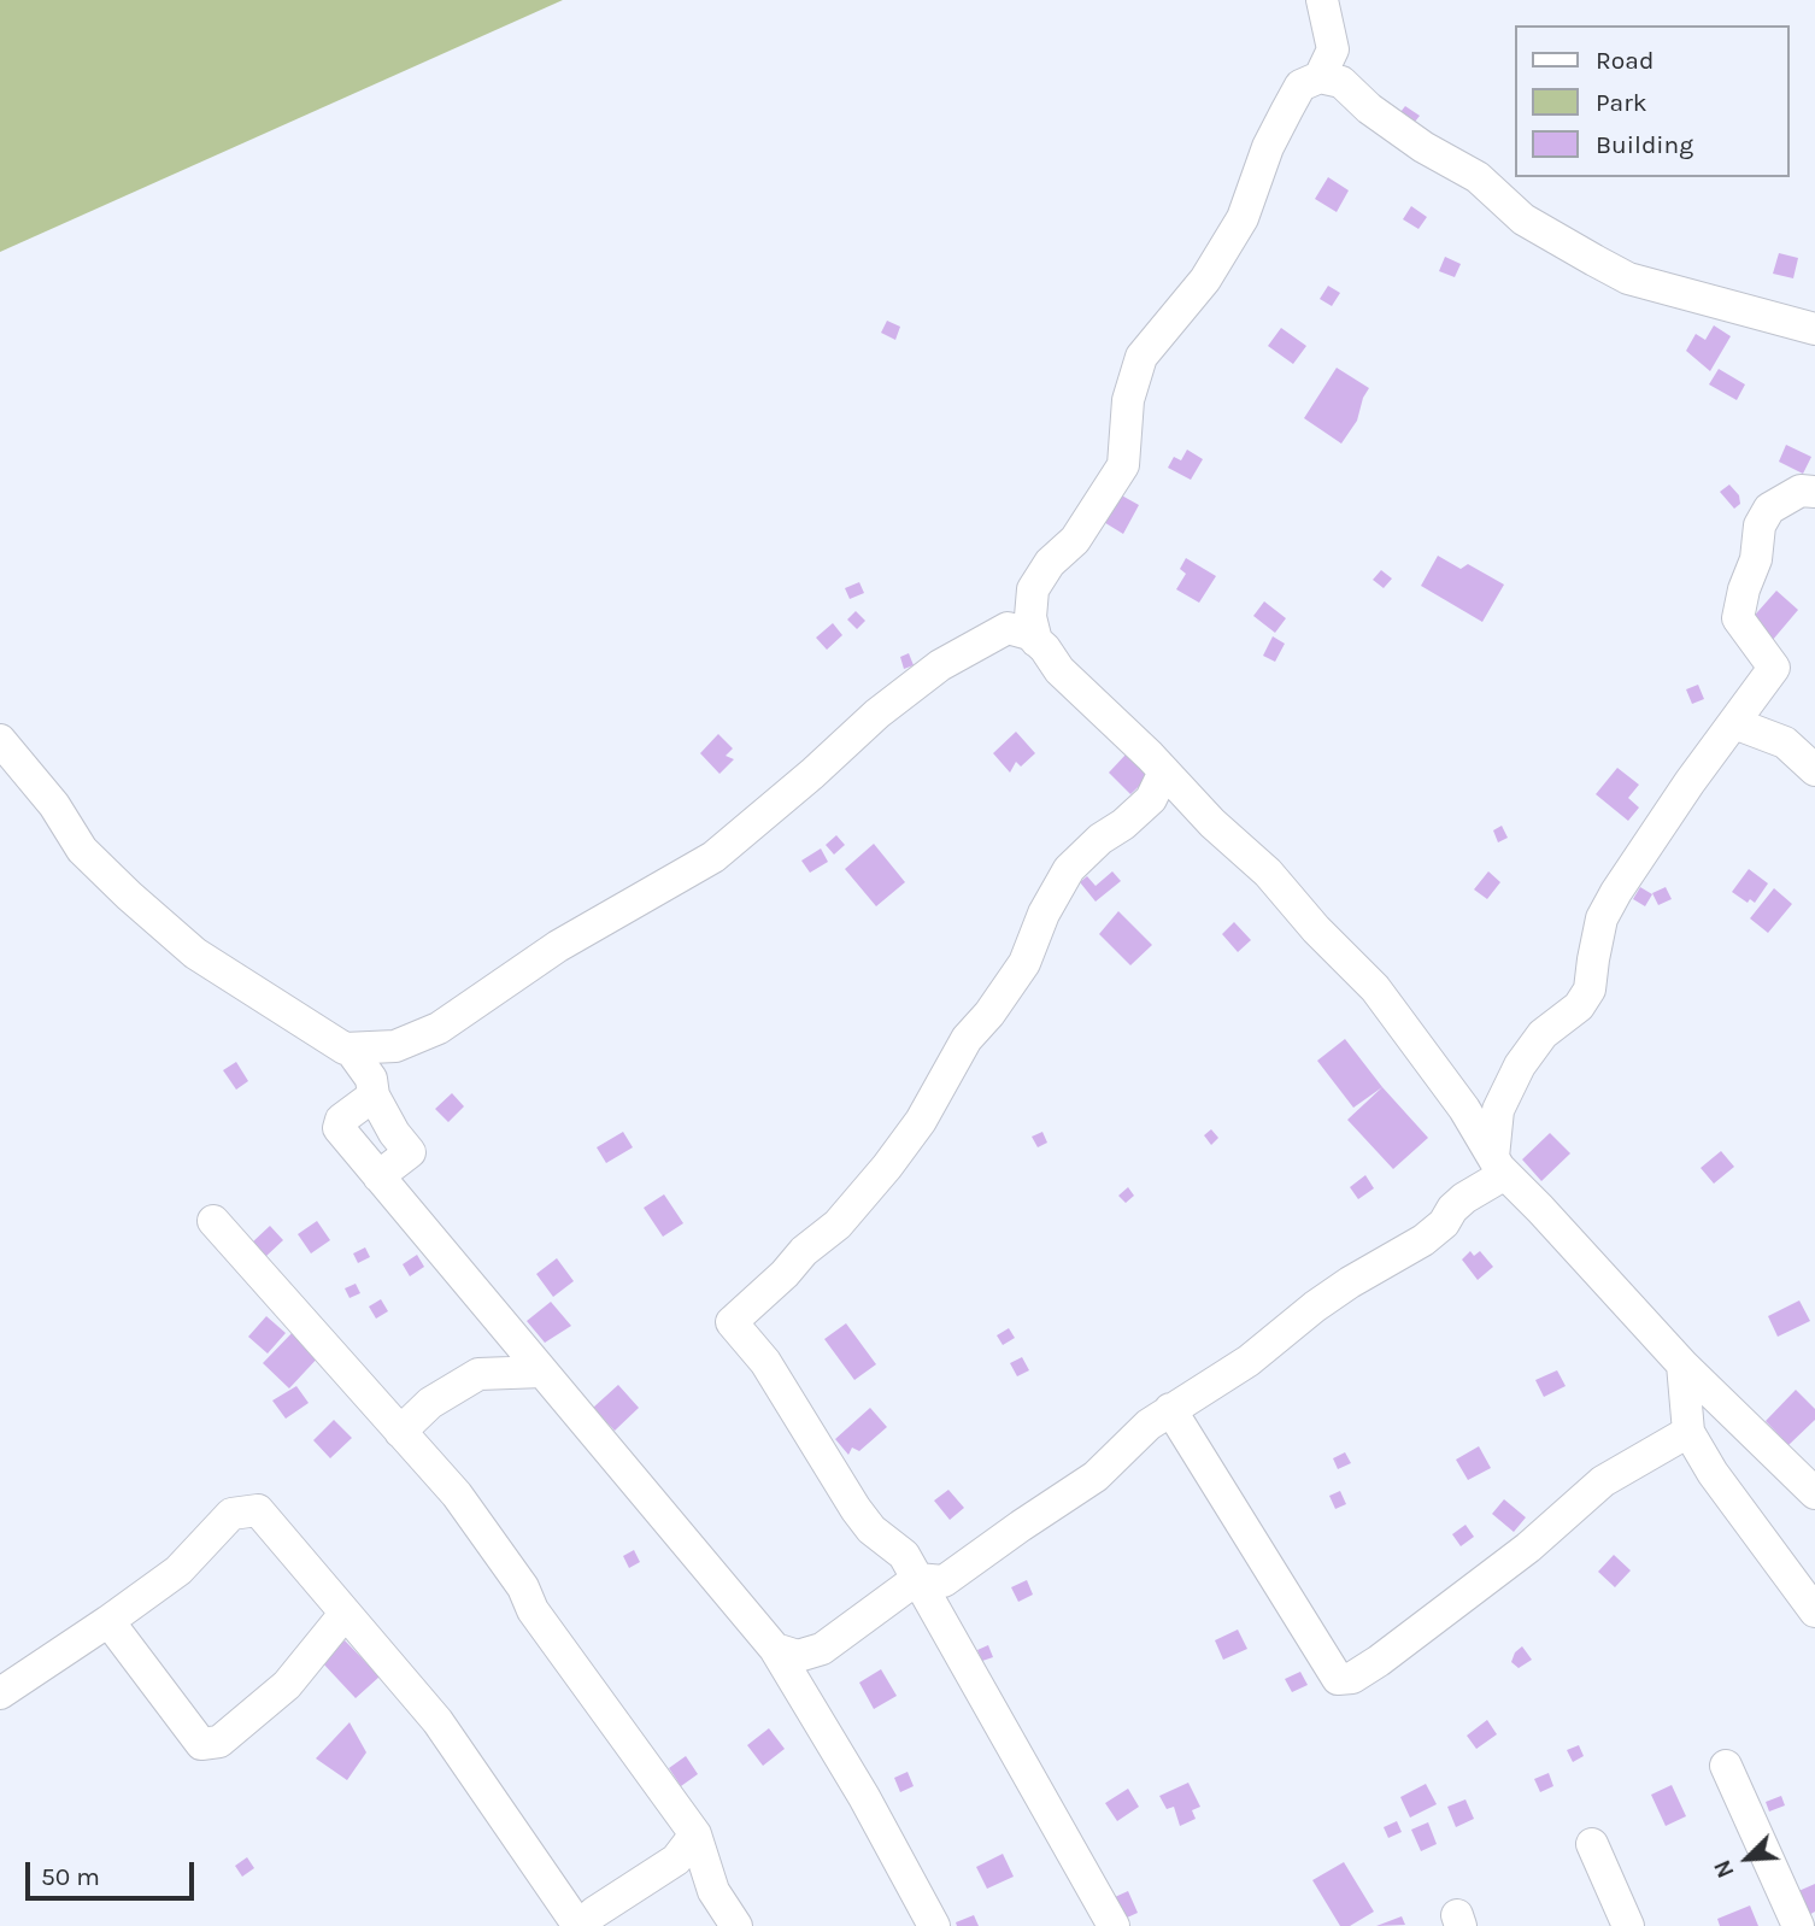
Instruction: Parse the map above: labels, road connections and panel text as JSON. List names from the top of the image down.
{
  "legend": ["Road", "Park", "Building"],
  "scale_bar": "50 m",
  "north": "bottom left"
}
